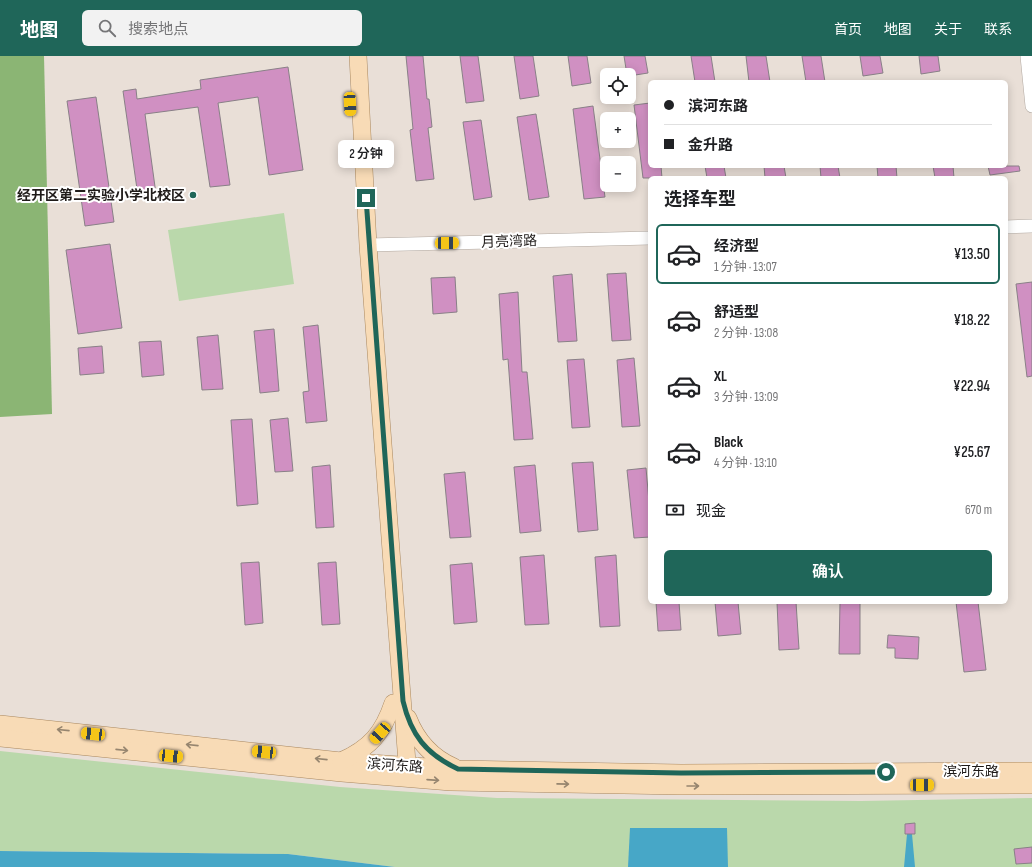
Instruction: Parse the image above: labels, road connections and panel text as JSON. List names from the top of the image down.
{
  "streets": {
    "main road": ["滨河东路"],
    "street": ["月亮湾路"]
  },
  "places": ["经开区第二实验小学北校区"],
  "page": {
    "header": "地图",
    "search": "搜索地点",
    "nav": [
      "首页",
      "地图",
      "关于",
      "联系"
    ],
    "map_buttons": ["+", "−"],
    "banner": ["滨河东路", "金升路"],
    "bubble": "2 分钟",
    "heading": "选择车型",
    "list": [
      {
        "name": "经济型",
        "note": "1 分钟 · 13:07",
        "value": "¥13.50"
      },
      {
        "name": "舒适型",
        "note": "2 分钟 · 13:08",
        "value": "¥18.22"
      },
      {
        "name": "XL",
        "note": "3 分钟 · 13:09",
        "value": "¥22.94"
      },
      {
        "name": "Black",
        "note": "4 分钟 · 13:10",
        "value": "¥25.67"
      }
    ],
    "pay": ["现金", "670 m"],
    "buttons": "确认"
  }
}
